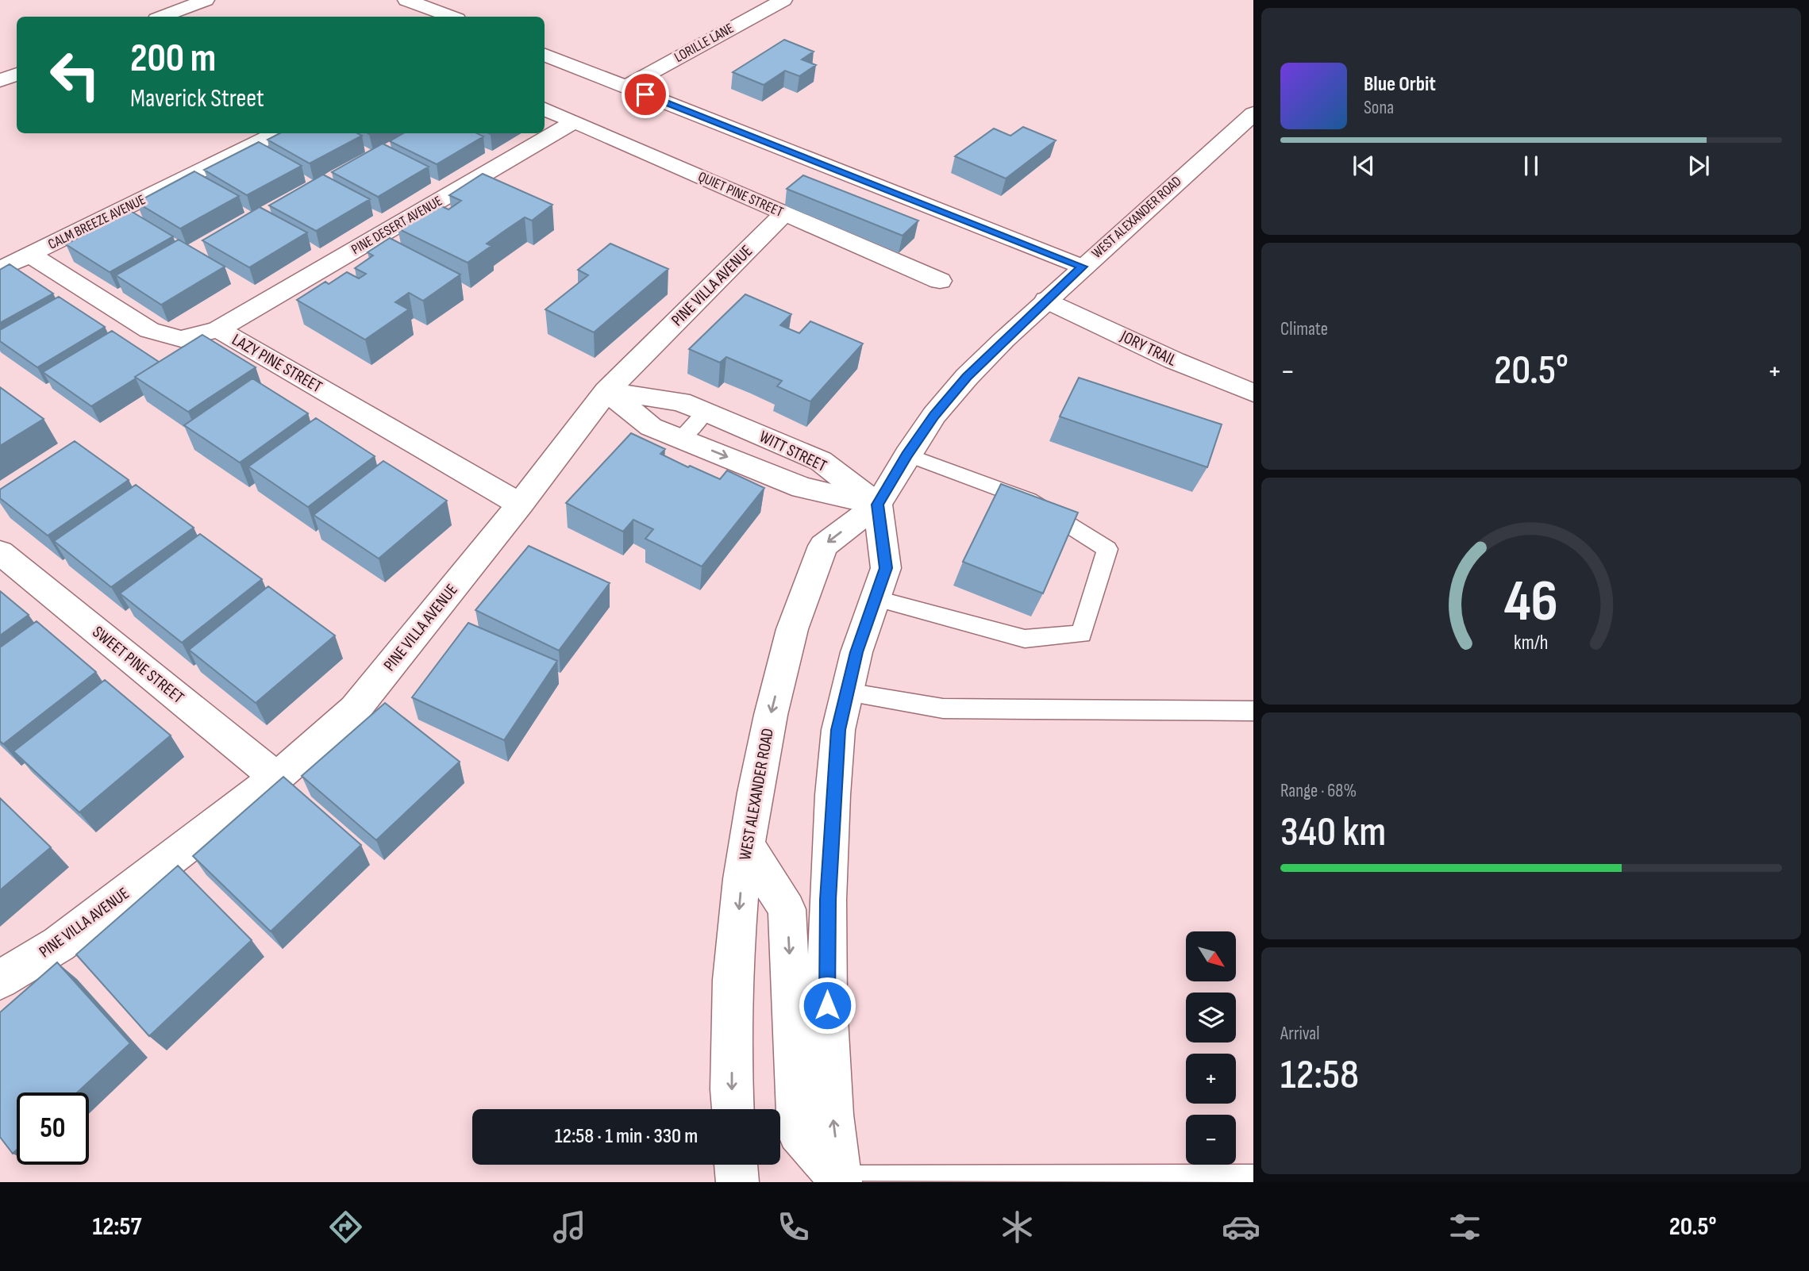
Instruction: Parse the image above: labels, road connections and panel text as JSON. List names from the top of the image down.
{
  "streets": {
    "street": [
      "LORILLE LANE",
      "QUIET PINE STREET",
      "WEST ALEXANDER ROAD",
      "CALM BREEZE AVENUE",
      "PINE DESERT AVENUE",
      "PINE VILLA AVENUE",
      "JORY TRAIL",
      "LAZY PINE STREET",
      "WITT STREET",
      "SWEET PINE STREET"
    ]
  },
  "crossings": [
    ["QUIET PINE STREET", "PINE DESERT AVENUE"],
    ["QUIET PINE STREET", "PINE VILLA AVENUE"],
    ["WEST ALEXANDER ROAD", "JORY TRAIL"],
    ["WEST ALEXANDER ROAD", "WITT STREET"],
    ["CALM BREEZE AVENUE", "LAZY PINE STREET"],
    ["PINE DESERT AVENUE", "LAZY PINE STREET"],
    ["PINE VILLA AVENUE", "LAZY PINE STREET"],
    ["PINE VILLA AVENUE", "WITT STREET"],
    ["PINE VILLA AVENUE", "SWEET PINE STREET"]
  ],
  "north": "bottom right",
  "page": {
    "turn": ["200 m", "Maverick Street"],
    "song": ["Blue Orbit", "Sona"],
    "tile": [
      "Climate",
      ["Range · 68%", "340 km"],
      ["Arrival", "12:58"]
    ],
    "heat": ["−", "20.5°", "+"],
    "map_buttons": ["+", "−"],
    "limit": "50",
    "trip": "12:58 · 1 min · 330 m",
    "tabs": ["12:57", "20.5°"],
    "gauge": ["46", "km/h"]
  }
}
